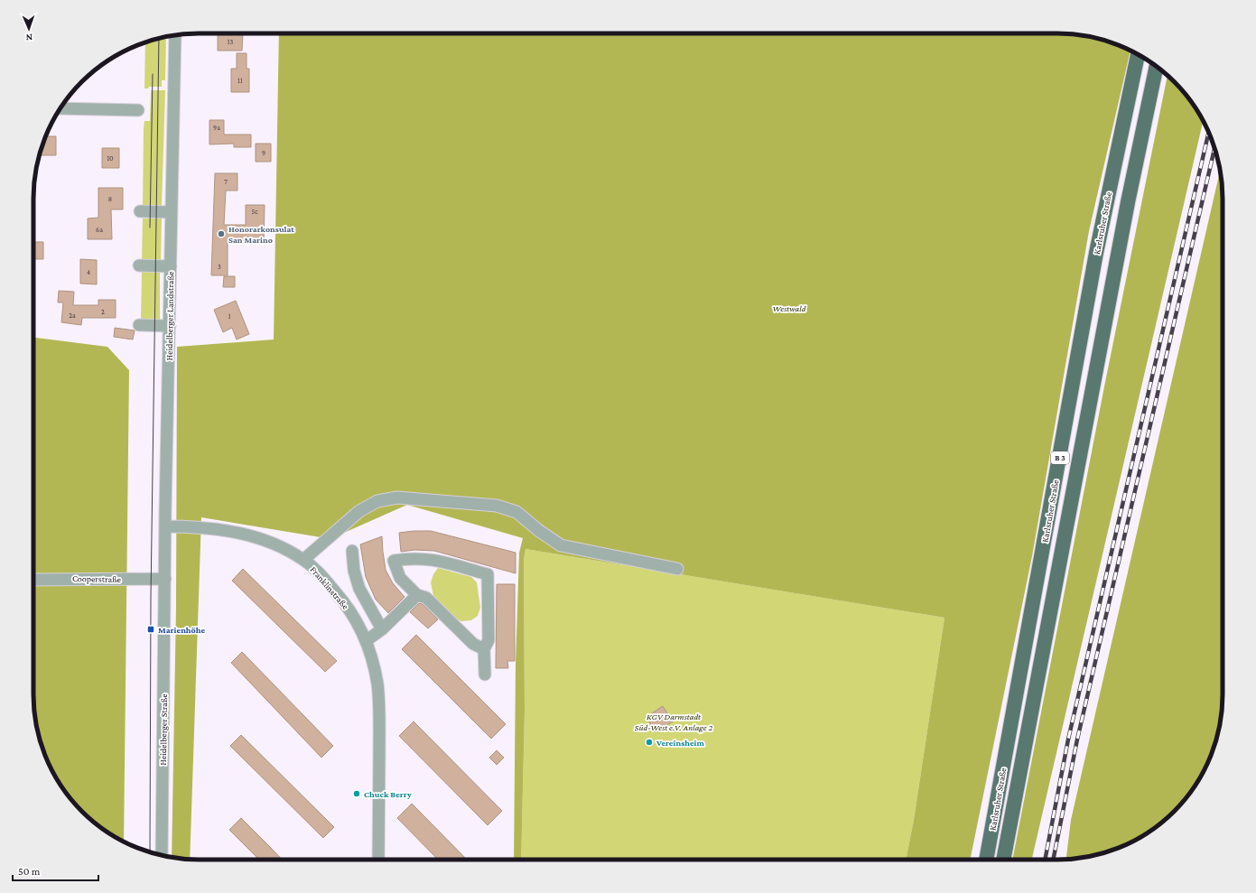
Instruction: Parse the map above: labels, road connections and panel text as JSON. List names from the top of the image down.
{
  "streets": {
    "main road": ["Karlsruher Straße", "B 3"],
    "street": [
      "Heidelberger Landstraße",
      "Cooperstraße",
      "Franklinstraße",
      "Heidelberger Straße"
    ]
  },
  "crossings": [
    ["Heidelberger Landstraße", "Cooperstraße"],
    ["Heidelberger Landstraße", "Franklinstraße"],
    ["Heidelberger Landstraße", "Heidelberger Straße"]
  ],
  "parks": ["Westwald", "KGV Darmstadt Süd-West e.V. Anlage 2"],
  "places": {
    "other": ["Honorarkonsulat San Marino", "Vereinsheim", "Chuck Berry"],
    "transit": ["Marienhöhe"]
  },
  "house_numbers": [
    "13",
    "11",
    "9a",
    "9",
    "10",
    "7",
    "8",
    "5c",
    "6a",
    "3",
    "4",
    "2",
    "2a",
    "1"
  ],
  "scale_bar": "50 m",
  "north": "bottom"
}
